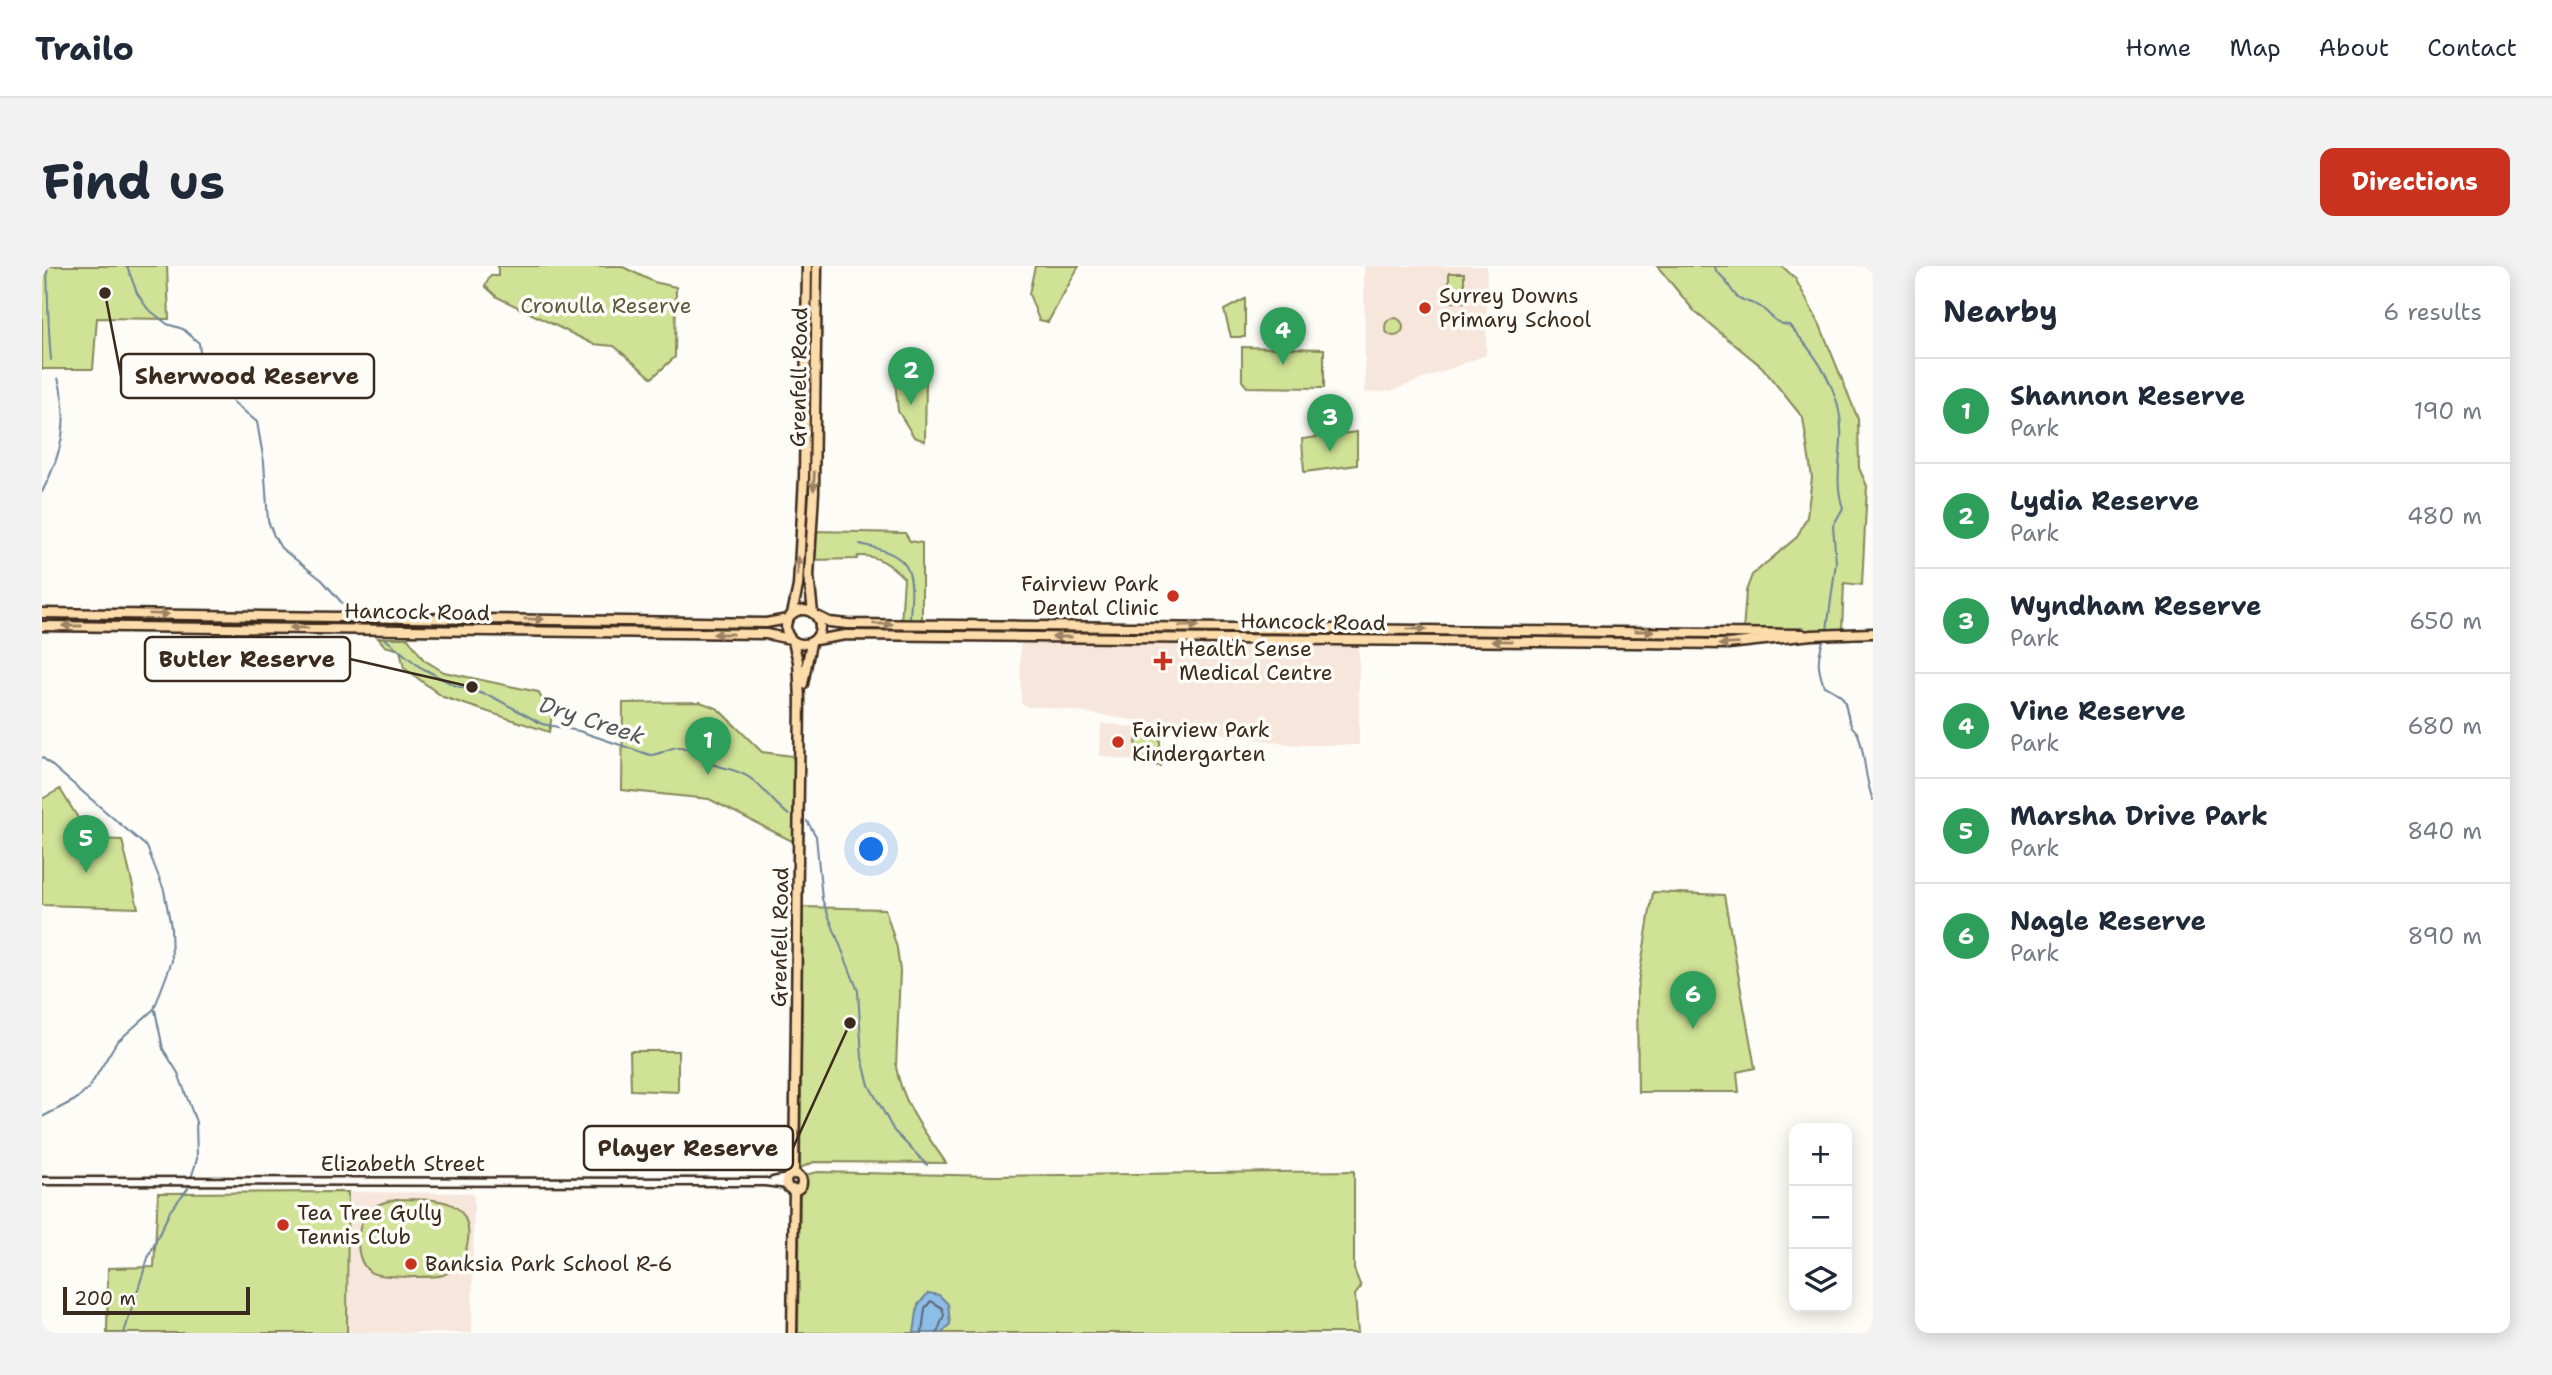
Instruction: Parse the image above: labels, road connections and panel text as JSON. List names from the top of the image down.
{
  "streets": {
    "main road": ["Grenfell Road", "Hancock Road"],
    "street": ["Elizabeth Street"]
  },
  "crossings": [
    ["Grenfell Road", "Hancock Road"],
    ["Grenfell Road", "Elizabeth Street"]
  ],
  "water": ["Dry Creek"],
  "parks": ["Cronulla Reserve"],
  "places": {
    "other": [
      "Sherwood Reserve",
      "Surrey Downs Primary School",
      "Fairview Park Dental Clinic",
      "Butler Reserve",
      "Fairview Park Kindergarten",
      "Player Reserve",
      "Tea Tree Gully Tennis Club",
      "Banksia Park School R-6"
    ],
    "health": ["Health Sense Medical Centre"]
  },
  "scale_bar": "200 m",
  "page": {
    "header": "Trailo",
    "nav": [
      "Home",
      "Map",
      "About",
      "Contact"
    ],
    "buttons": "Directions",
    "title": "Find us",
    "heading": ["Nearby", "6 results"],
    "pins": [
      "4",
      "2",
      "3",
      "1",
      "5",
      "6"
    ],
    "list": [
      {
        "mark": "1",
        "name": "Shannon Reserve",
        "note": "Park",
        "value": "190 m"
      },
      {
        "mark": "2",
        "name": "Lydia Reserve",
        "note": "Park",
        "value": "480 m"
      },
      {
        "mark": "3",
        "name": "Wyndham Reserve",
        "note": "Park",
        "value": "650 m"
      },
      {
        "mark": "4",
        "name": "Vine Reserve",
        "note": "Park",
        "value": "680 m"
      },
      {
        "mark": "5",
        "name": "Marsha Drive Park",
        "note": "Park",
        "value": "840 m"
      },
      {
        "mark": "6",
        "name": "Nagle Reserve",
        "note": "Park",
        "value": "890 m"
      }
    ],
    "map_buttons": ["+", "−"],
    "scale": "200 m"
  }
}
